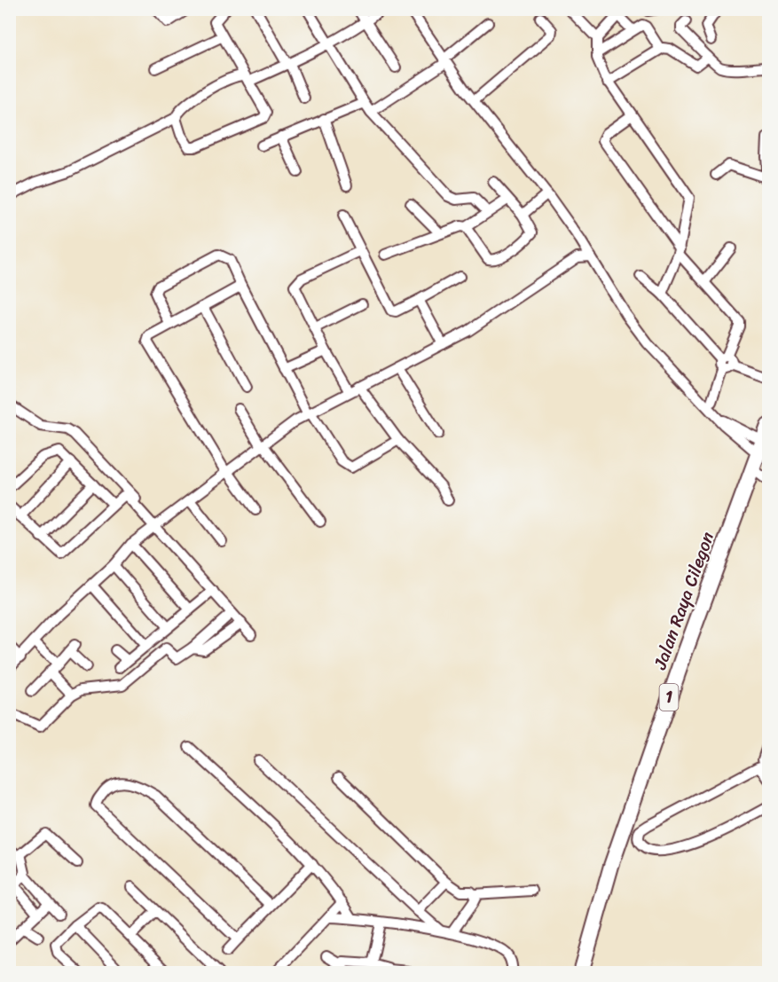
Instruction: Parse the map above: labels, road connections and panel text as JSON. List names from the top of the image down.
{
  "streets": {
    "highway": ["Jalan Raya Cilegon", "1"]
  }
}
